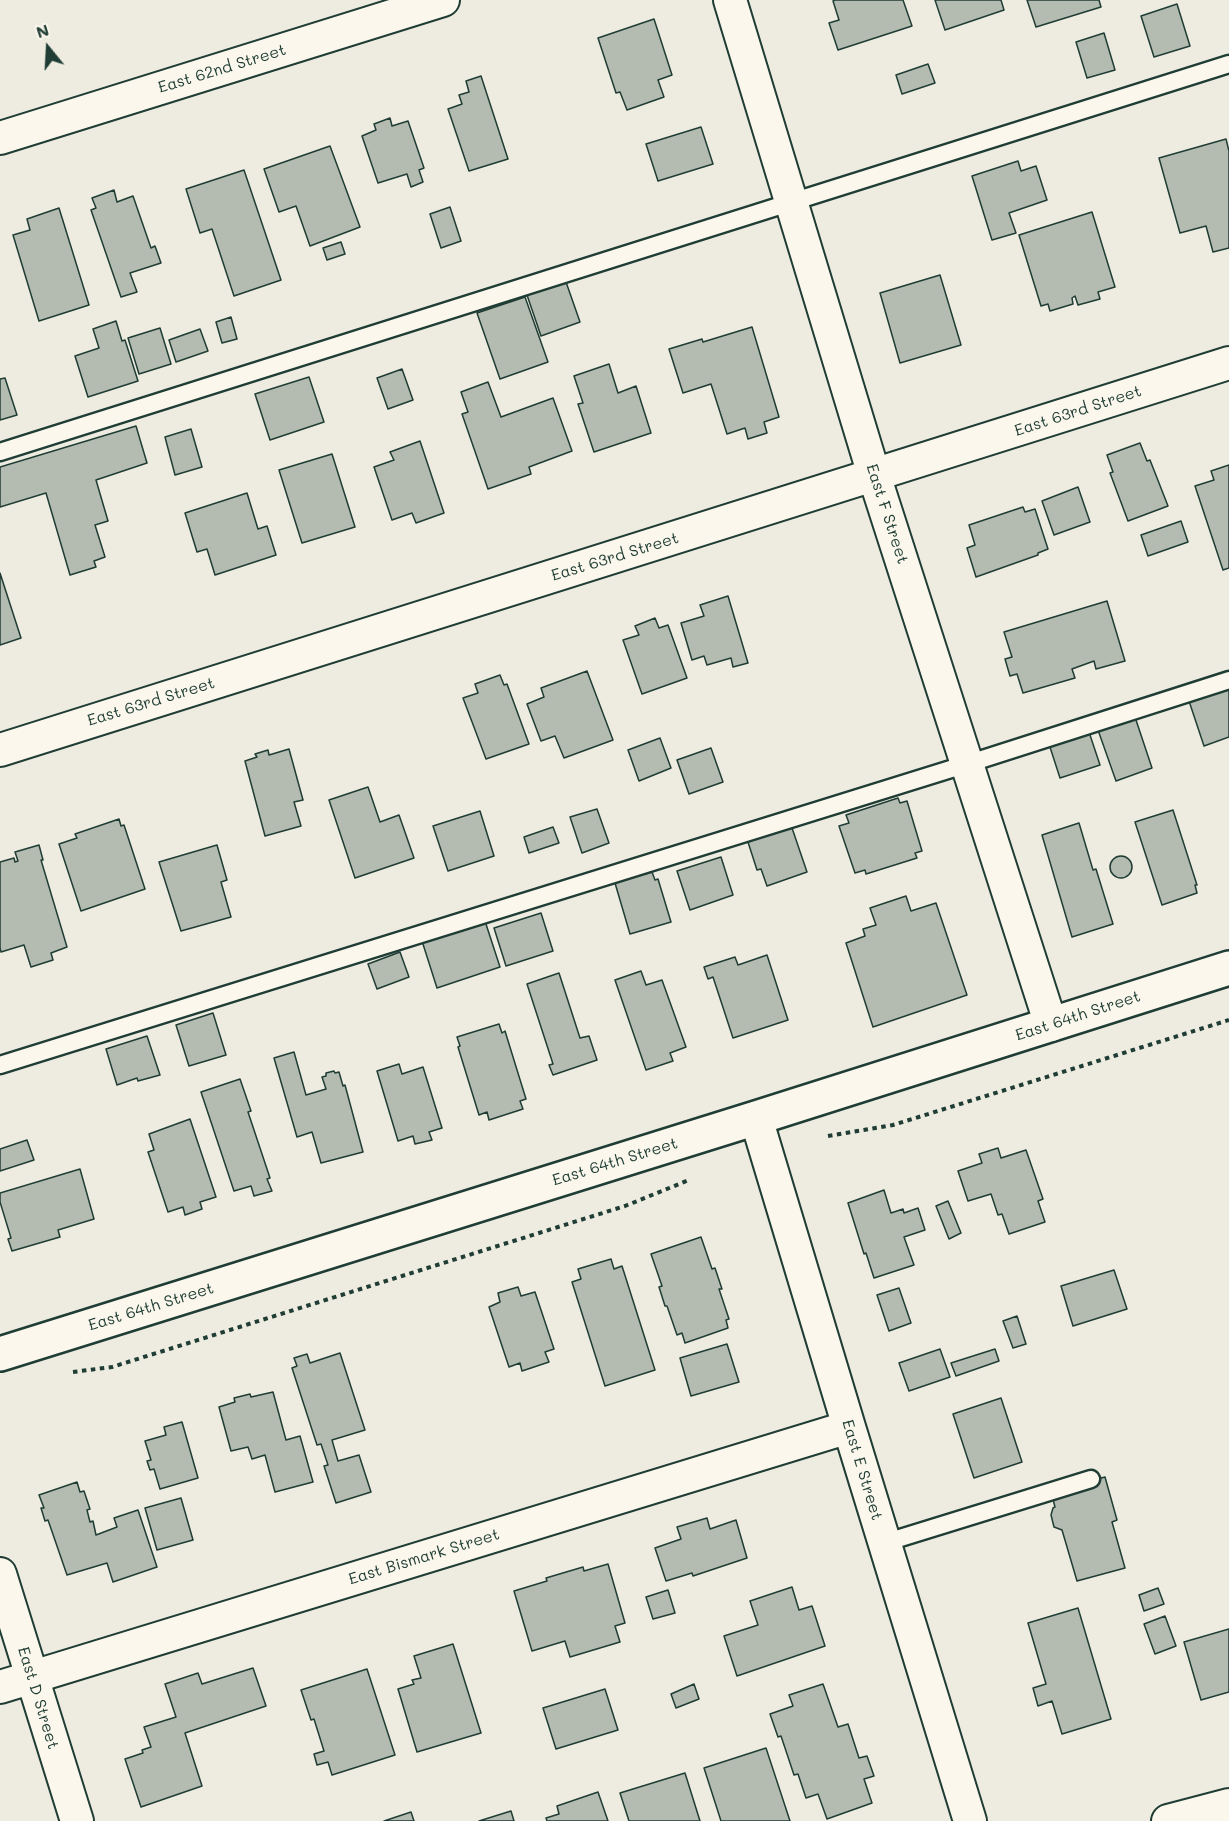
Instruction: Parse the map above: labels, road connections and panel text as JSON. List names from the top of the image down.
{
  "streets": {
    "street": [
      "East 62nd Street",
      "East 63rd Street",
      "East F Street",
      "East 64th Street",
      "East E Street",
      "East Bismark Street",
      "East D Street"
    ]
  },
  "crossings": [
    ["East 63rd Street", "East F Street"],
    ["East F Street", "East 64th Street"],
    ["East 64th Street", "East E Street"],
    ["East E Street", "East Bismark Street"],
    ["East Bismark Street", "East D Street"]
  ],
  "north": "top"
}
